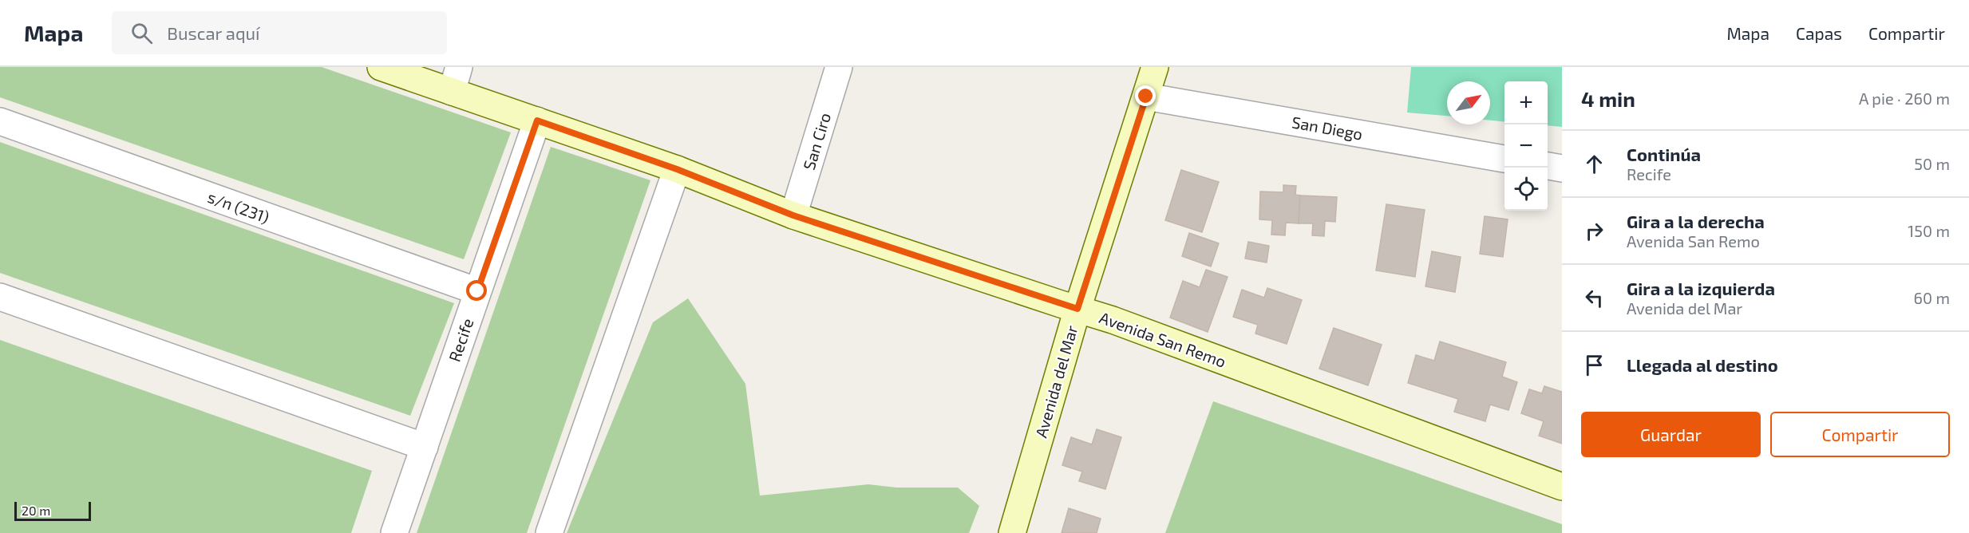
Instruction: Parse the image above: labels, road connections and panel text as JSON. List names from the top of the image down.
{
  "streets": {
    "street": [
      "San Diego",
      "San Ciro",
      "s/n (231)",
      "Avenida San Remo",
      "Recife",
      "Avenida del Mar"
    ]
  },
  "crossings": [
    ["San Diego", "Avenida del Mar"],
    ["San Ciro", "Avenida San Remo"],
    ["s/n (231)", "Recife"],
    ["Avenida San Remo", "Recife"],
    ["Avenida San Remo", "Avenida del Mar"]
  ],
  "scale_bar": "20 m",
  "north": "top right",
  "page": {
    "header": "Mapa",
    "search": "Buscar aquí",
    "nav": ["Mapa", "Capas", "Compartir"],
    "heading": ["4 min", "A pie · 260 m"],
    "map_buttons": ["+", "−"],
    "list": [
      ["Continúa", "Recife", "50 m"],
      ["Gira a la derecha", "Avenida San Remo", "150 m"],
      ["Gira a la izquierda", "Avenida del Mar", "60 m"],
      "Llegada al destino"
    ],
    "buttons": ["Guardar", "Compartir"],
    "scale": "20 m"
  }
}
